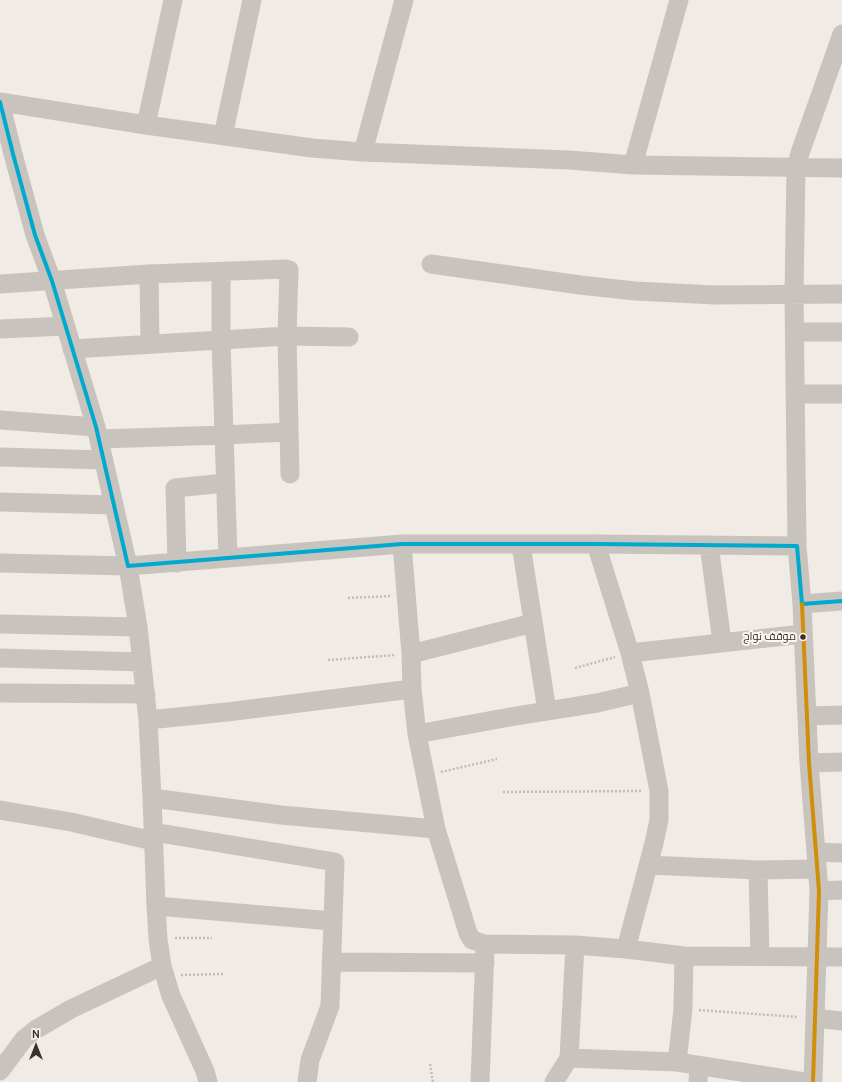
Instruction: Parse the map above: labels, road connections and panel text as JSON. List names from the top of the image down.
{
  "places": ["موقف نواج"],
  "north": "top"
}
